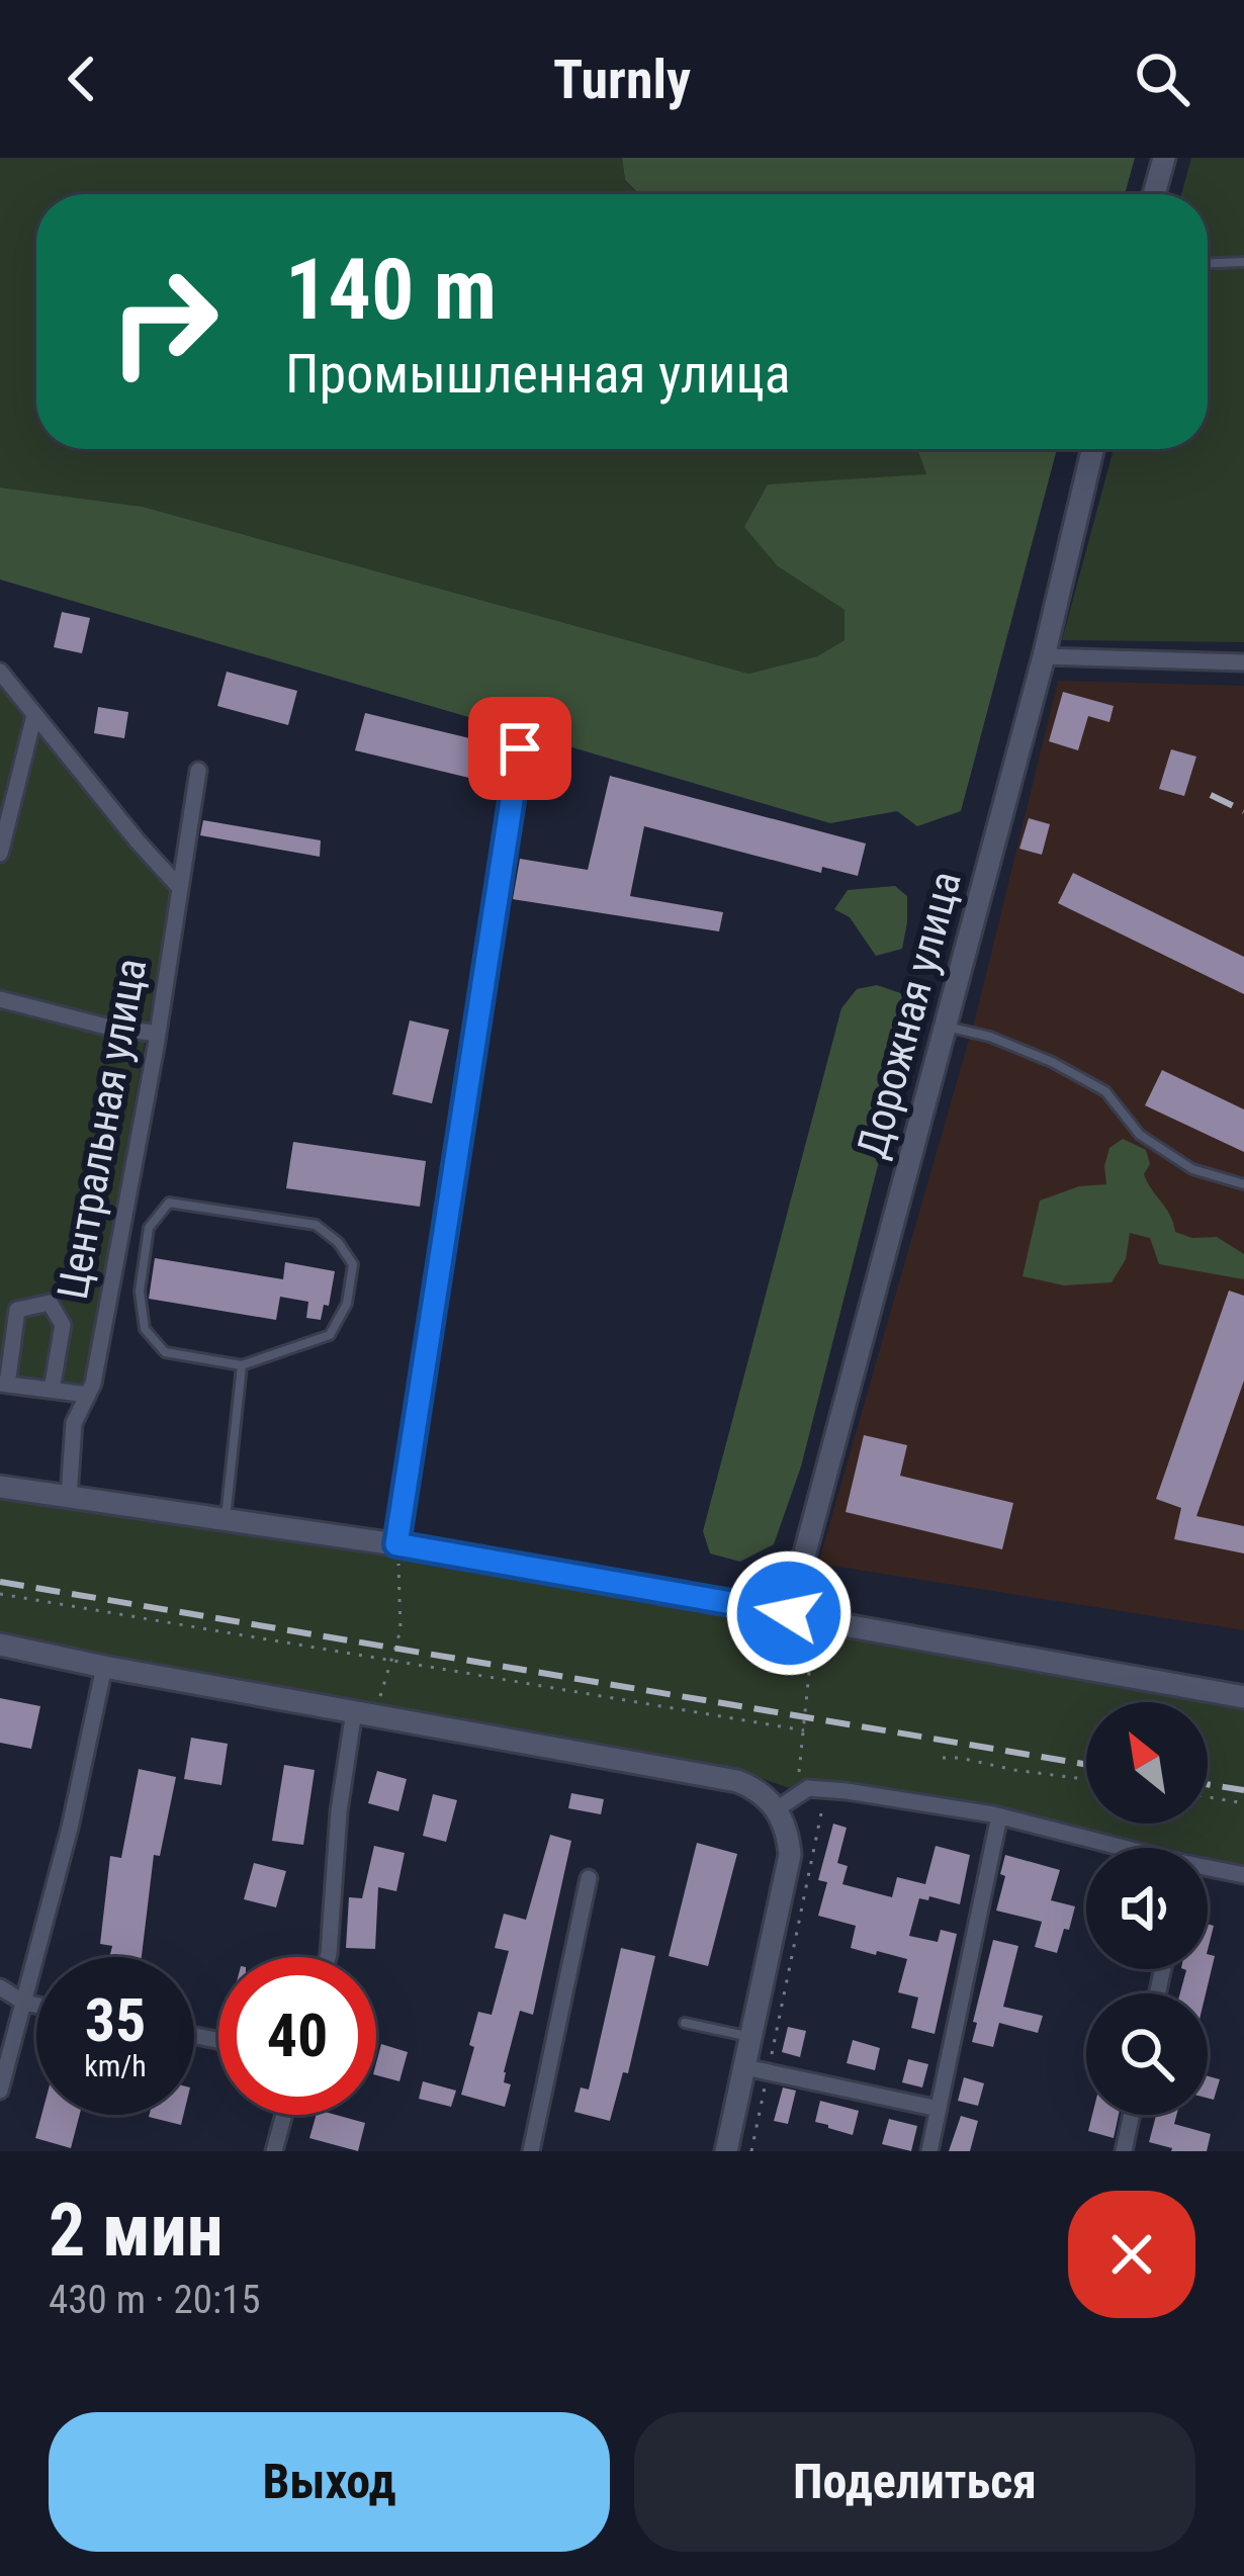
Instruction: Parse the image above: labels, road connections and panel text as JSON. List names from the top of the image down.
{
  "streets": {
    "street": ["Дорожная улица", "Центральная улица"]
  },
  "north": "top left",
  "page": {
    "header": "Turnly",
    "turn": ["140 m", "Промышленная улица"],
    "speed": "35 km/h",
    "limit": "40",
    "heading": ["2 мин", "430 m · 20:15"],
    "buttons": ["Выход", "Поделиться"]
  }
}
